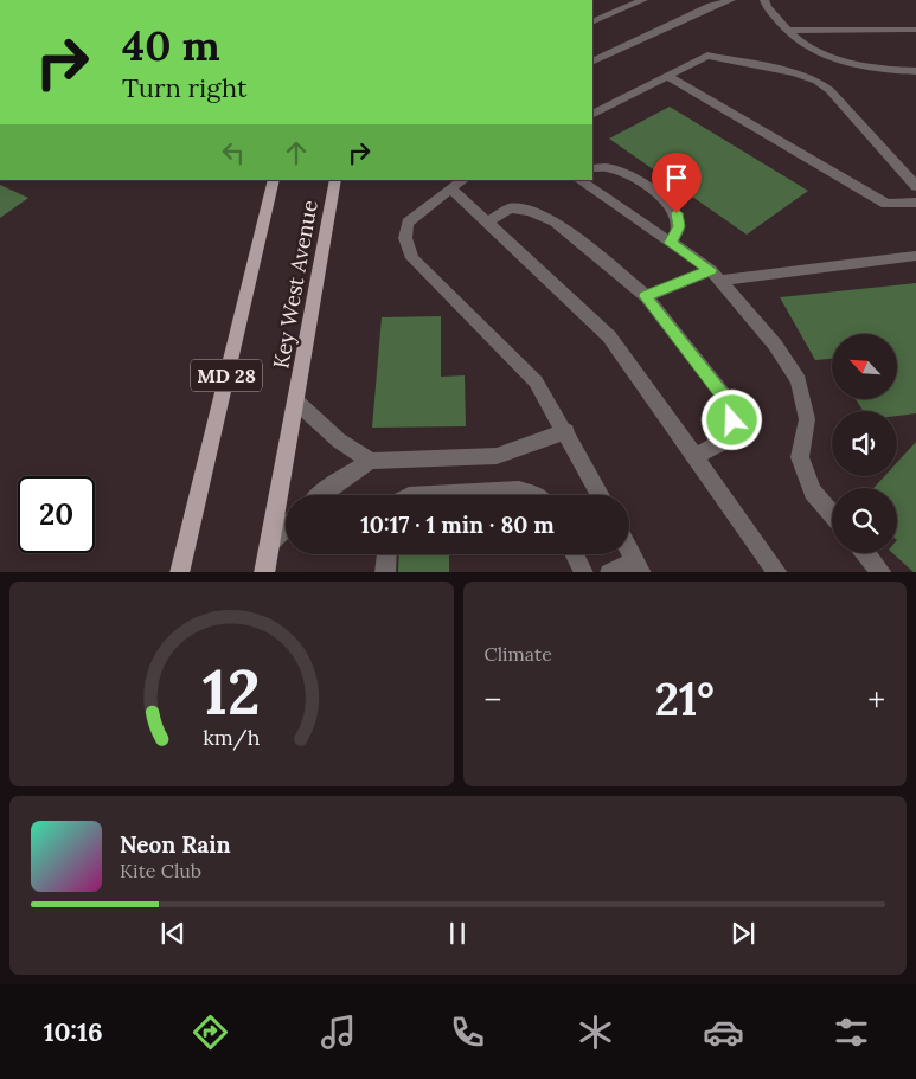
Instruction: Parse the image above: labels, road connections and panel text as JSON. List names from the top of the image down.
{
  "streets": {
    "main road": ["Key West Avenue", "MD 28"]
  },
  "north": "top left",
  "page": {
    "turn": ["40 m", "Turn right"],
    "limit": "20",
    "trip": "10:17 · 1 min · 80 m",
    "tile": "Climate",
    "heat": ["−", "21°", "+"],
    "song": ["Neon Rain", "Kite Club"],
    "tabs": "10:16",
    "gauge": ["12", "km/h"]
  }
}
